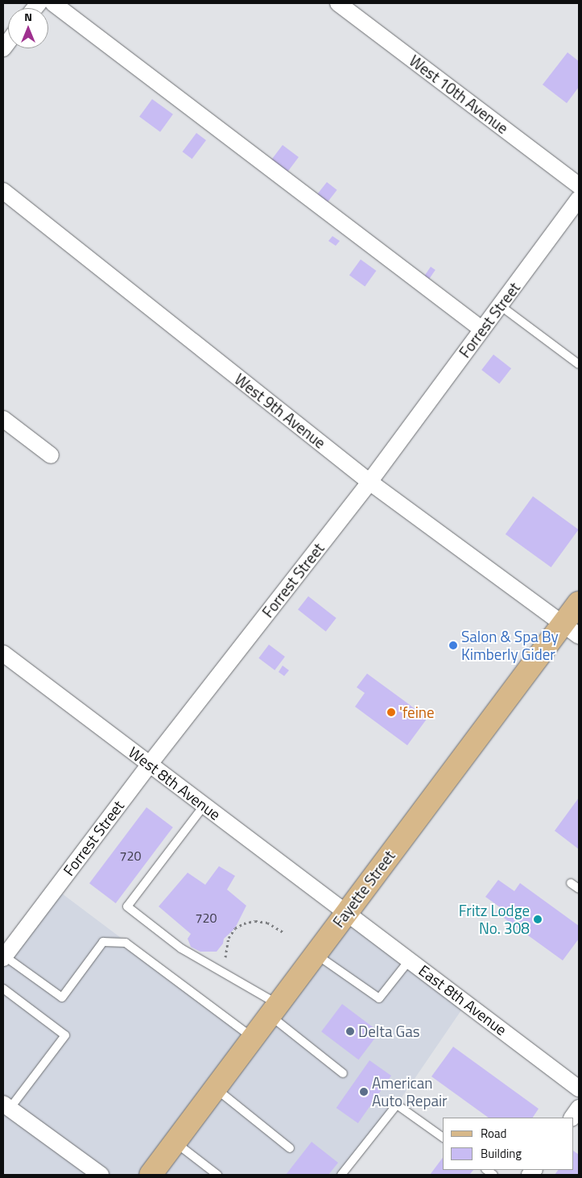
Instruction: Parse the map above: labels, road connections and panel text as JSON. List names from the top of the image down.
{
  "streets": {
    "main road": ["Fayette Street"],
    "street": [
      "West 10th Avenue",
      "Forrest Street",
      "West 9th Avenue",
      "West 8th Avenue",
      "East 8th Avenue"
    ]
  },
  "crossings": [
    ["Forrest Street", "West 9th Avenue"],
    ["Forrest Street", "West 8th Avenue"],
    ["West 9th Avenue", "Fayette Street"],
    ["West 8th Avenue", "Fayette Street"],
    ["West 8th Avenue", "East 8th Avenue"],
    ["Fayette Street", "East 8th Avenue"]
  ],
  "places": [
    "Salon & Spa By Kimberly Gider",
    "'feine",
    "Fritz Lodge No. 308",
    "Delta Gas",
    "American Auto Repair"
  ],
  "house_numbers": ["720", "720"],
  "legend": ["Road", "Building"],
  "north": "top"
}
